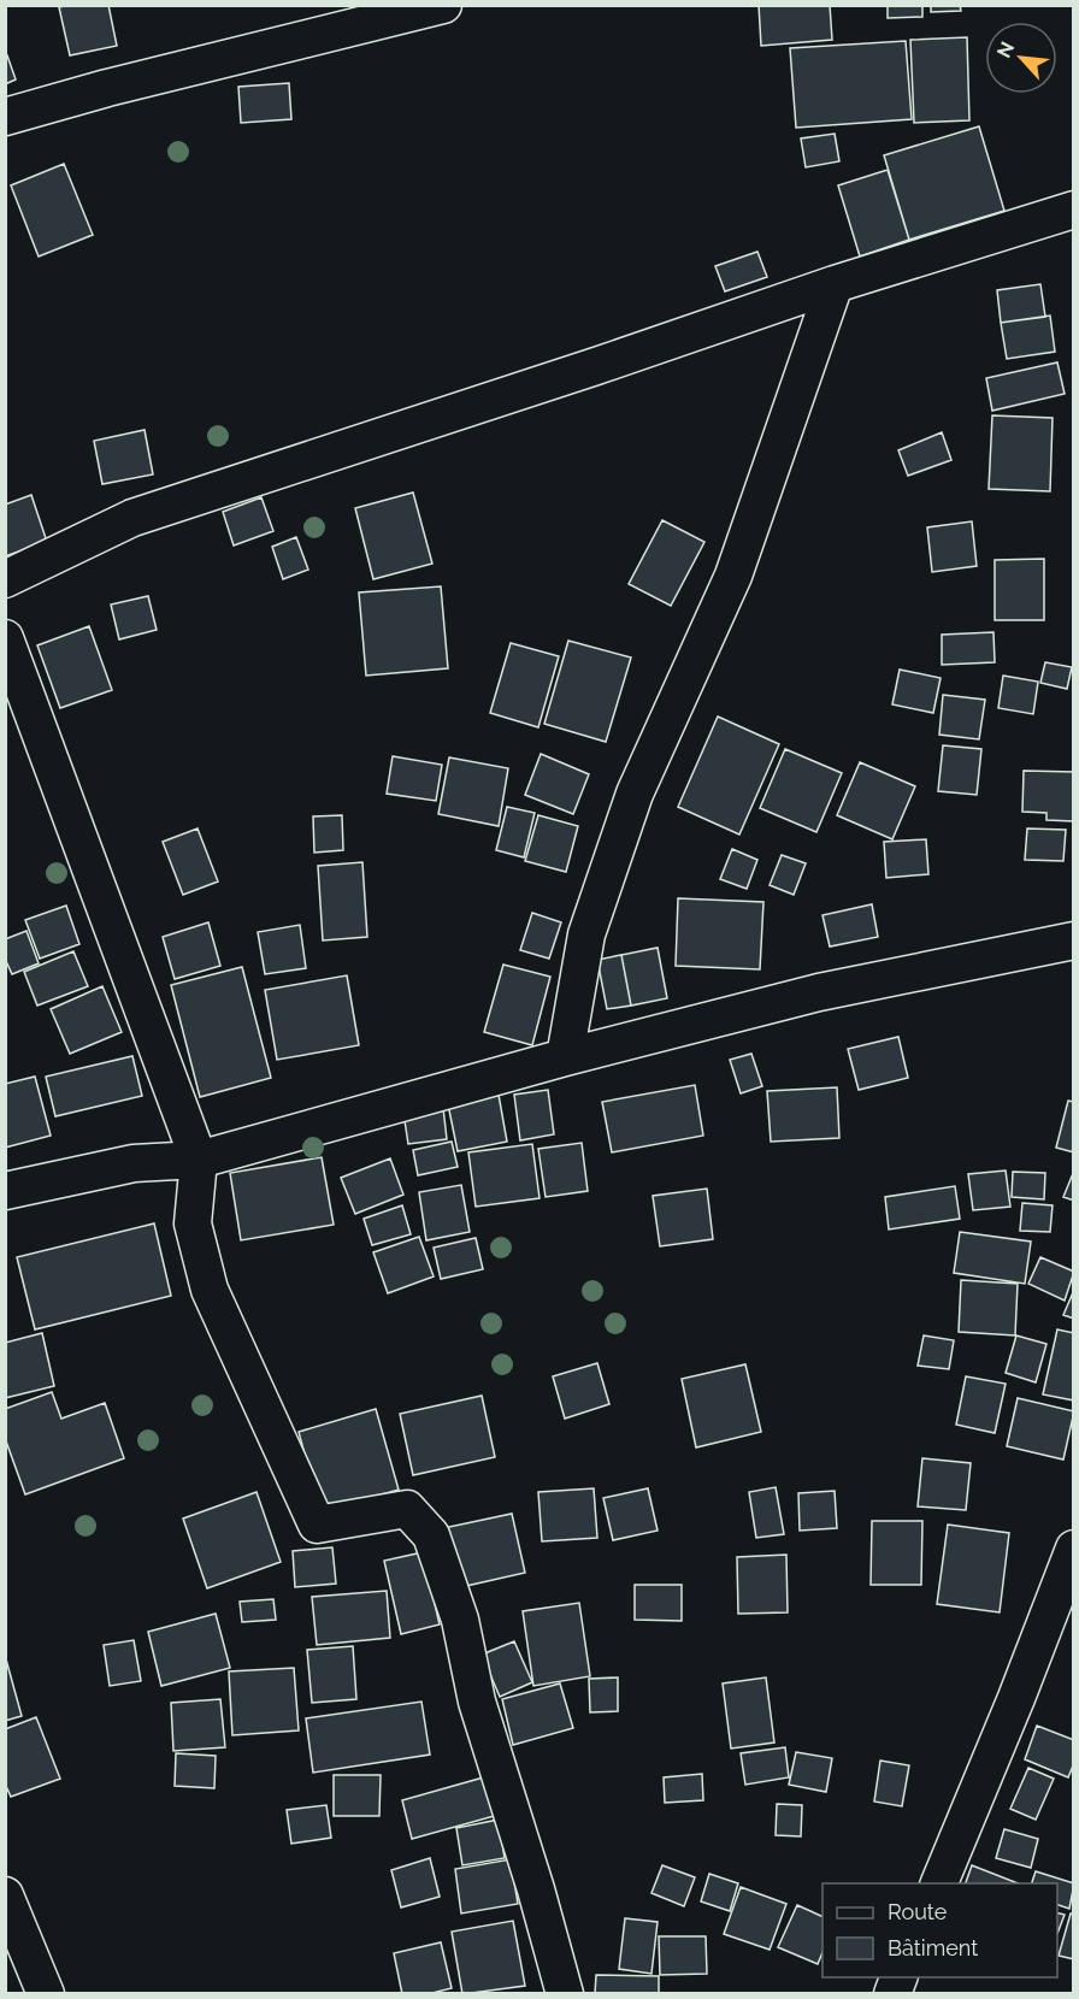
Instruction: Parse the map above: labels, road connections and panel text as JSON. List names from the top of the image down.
{
  "legend": ["Route", "Bâtiment"],
  "north": "top left"
}
